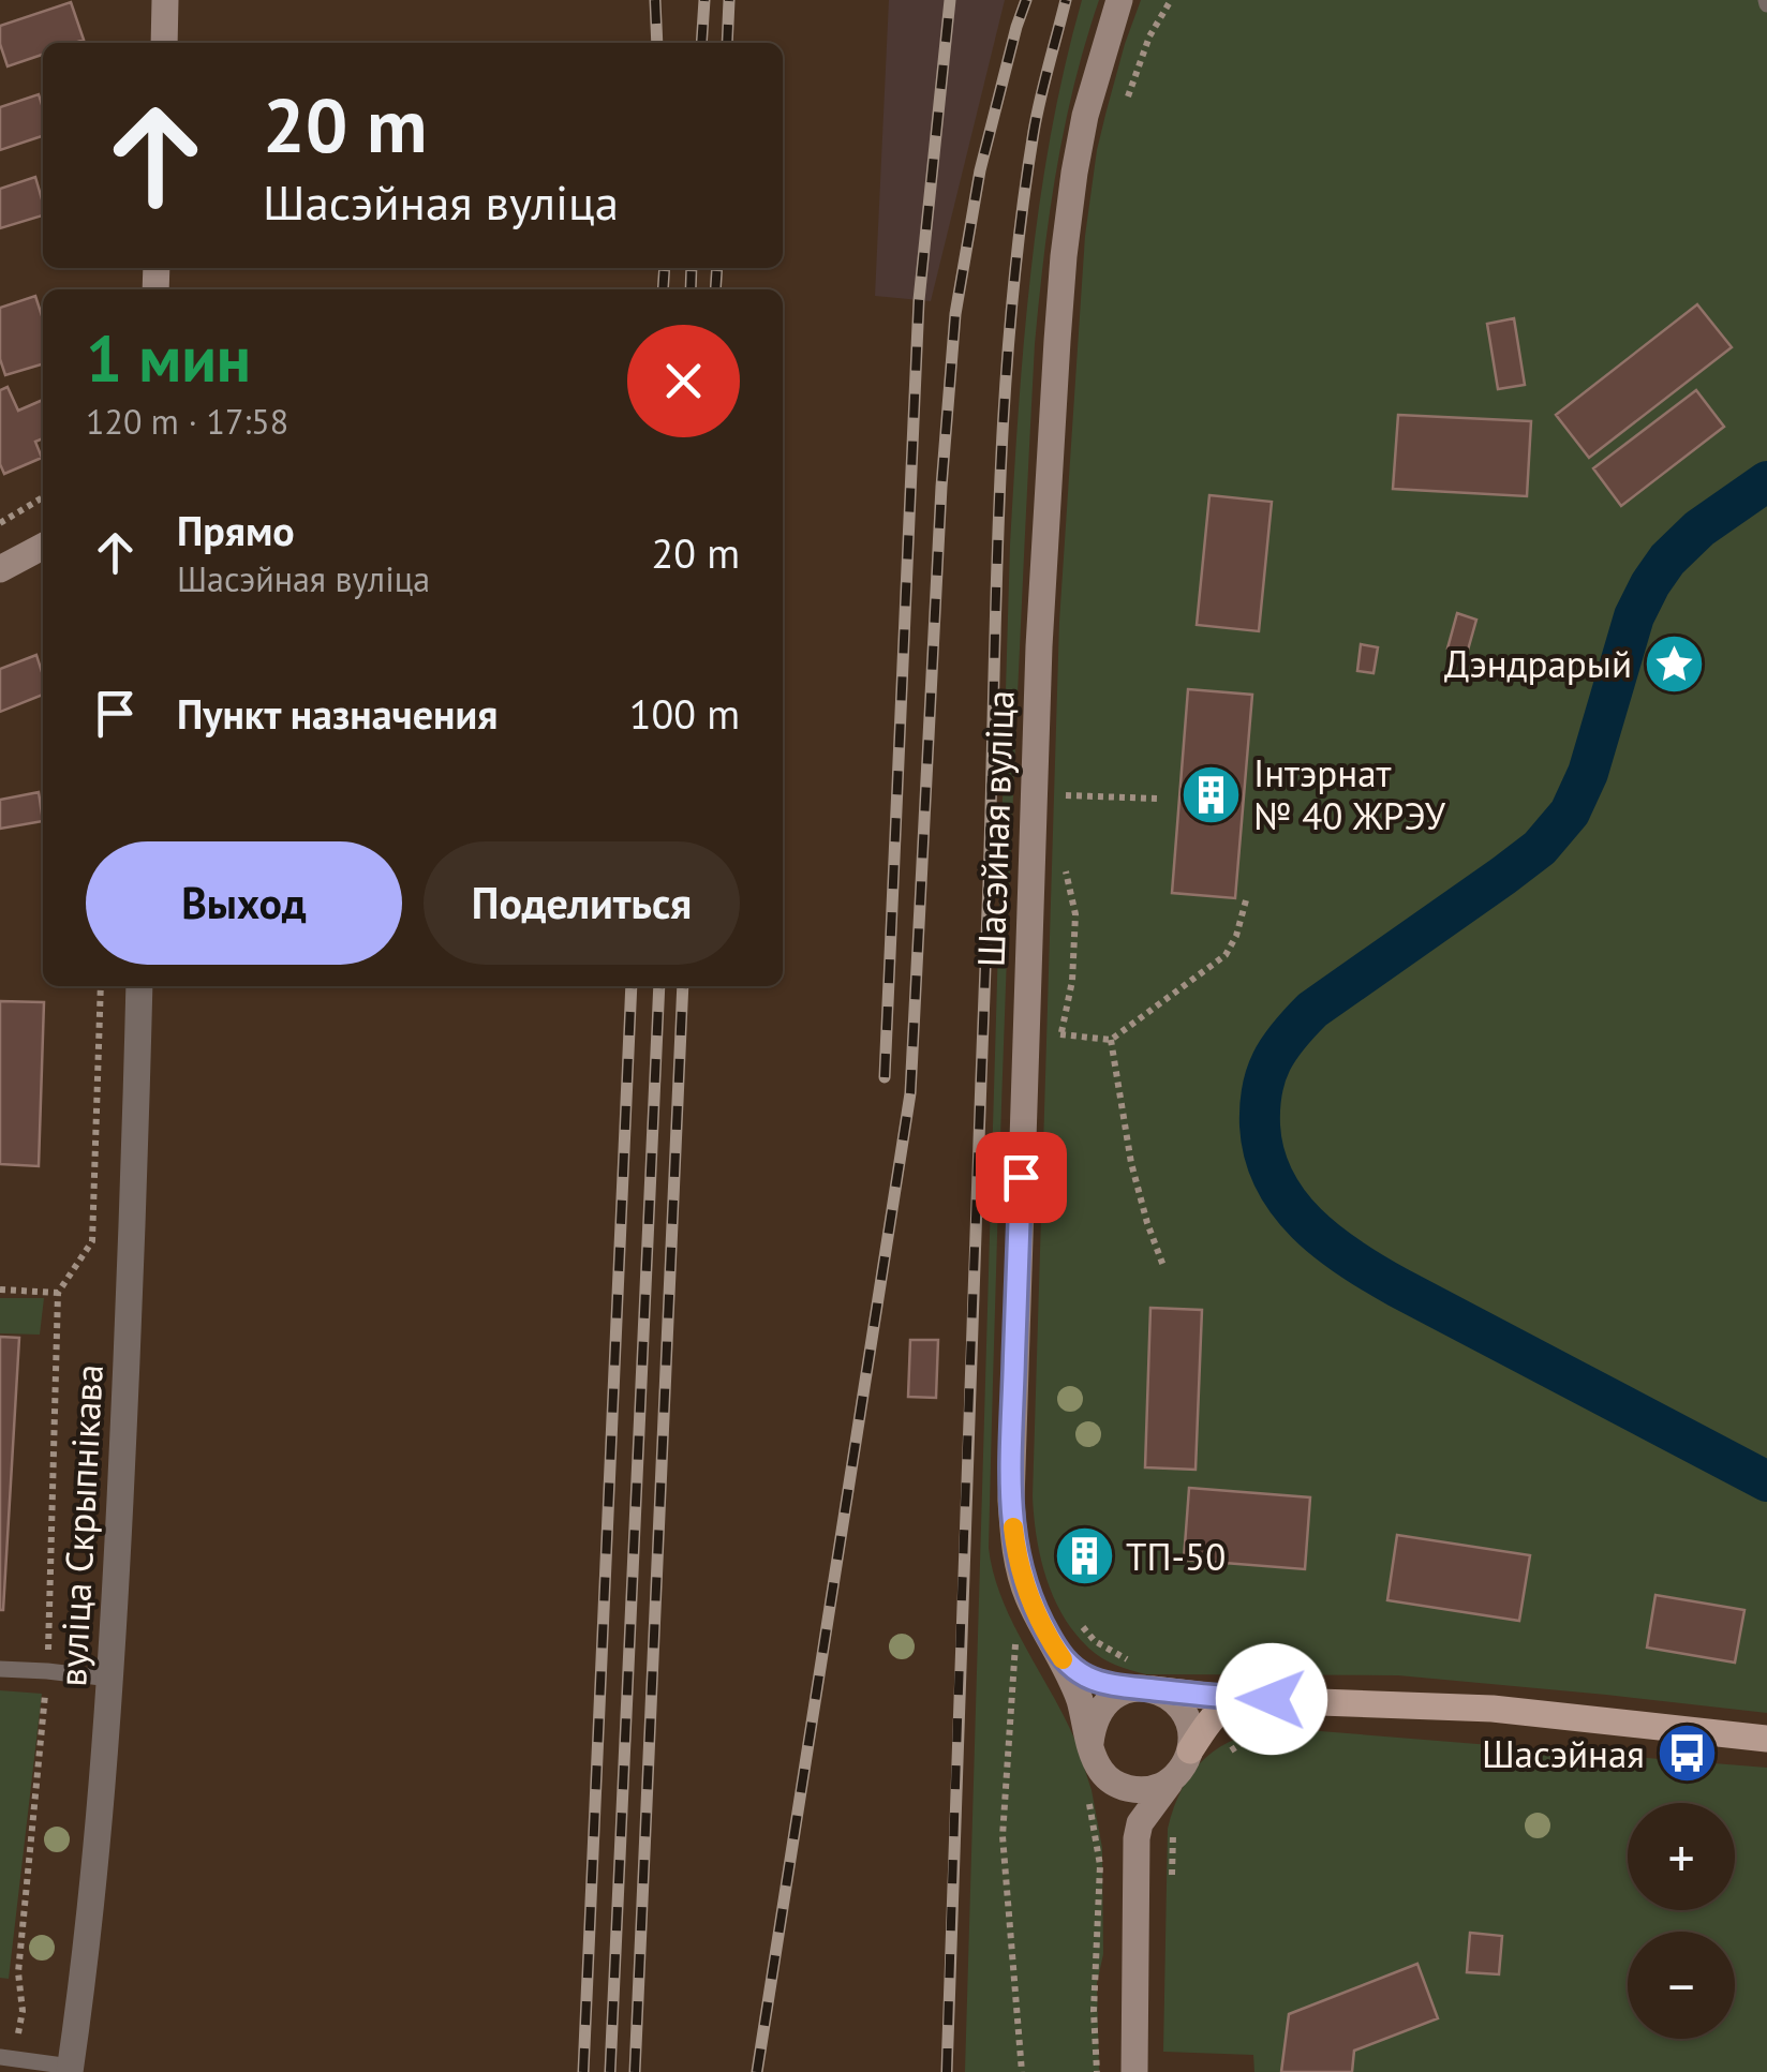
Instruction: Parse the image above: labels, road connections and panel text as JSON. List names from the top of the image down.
{
  "streets": {
    "main road": ["Шасэйная вуліца"],
    "street": ["вуліца Скрыпнікава"]
  },
  "places": {
    "place": ["Дэндрарый"],
    "building": ["Інтэрнат № 40 ЖРЭУ", "ТП-50"],
    "bus stop": ["Шасэйная"]
  },
  "page": {
    "turn": ["20 m", "Шасэйная вуліца"],
    "heading": ["1 мин", "120 m · 17:58"],
    "list": [
      {
        "name": "Прямо",
        "note": "Шасэйная вуліца",
        "value": "20 m"
      },
      {
        "name": "Пункт назначения",
        "value": "100 m"
      }
    ],
    "buttons": ["Выход", "Поделиться"],
    "map_buttons": ["+", "−"]
  }
}
